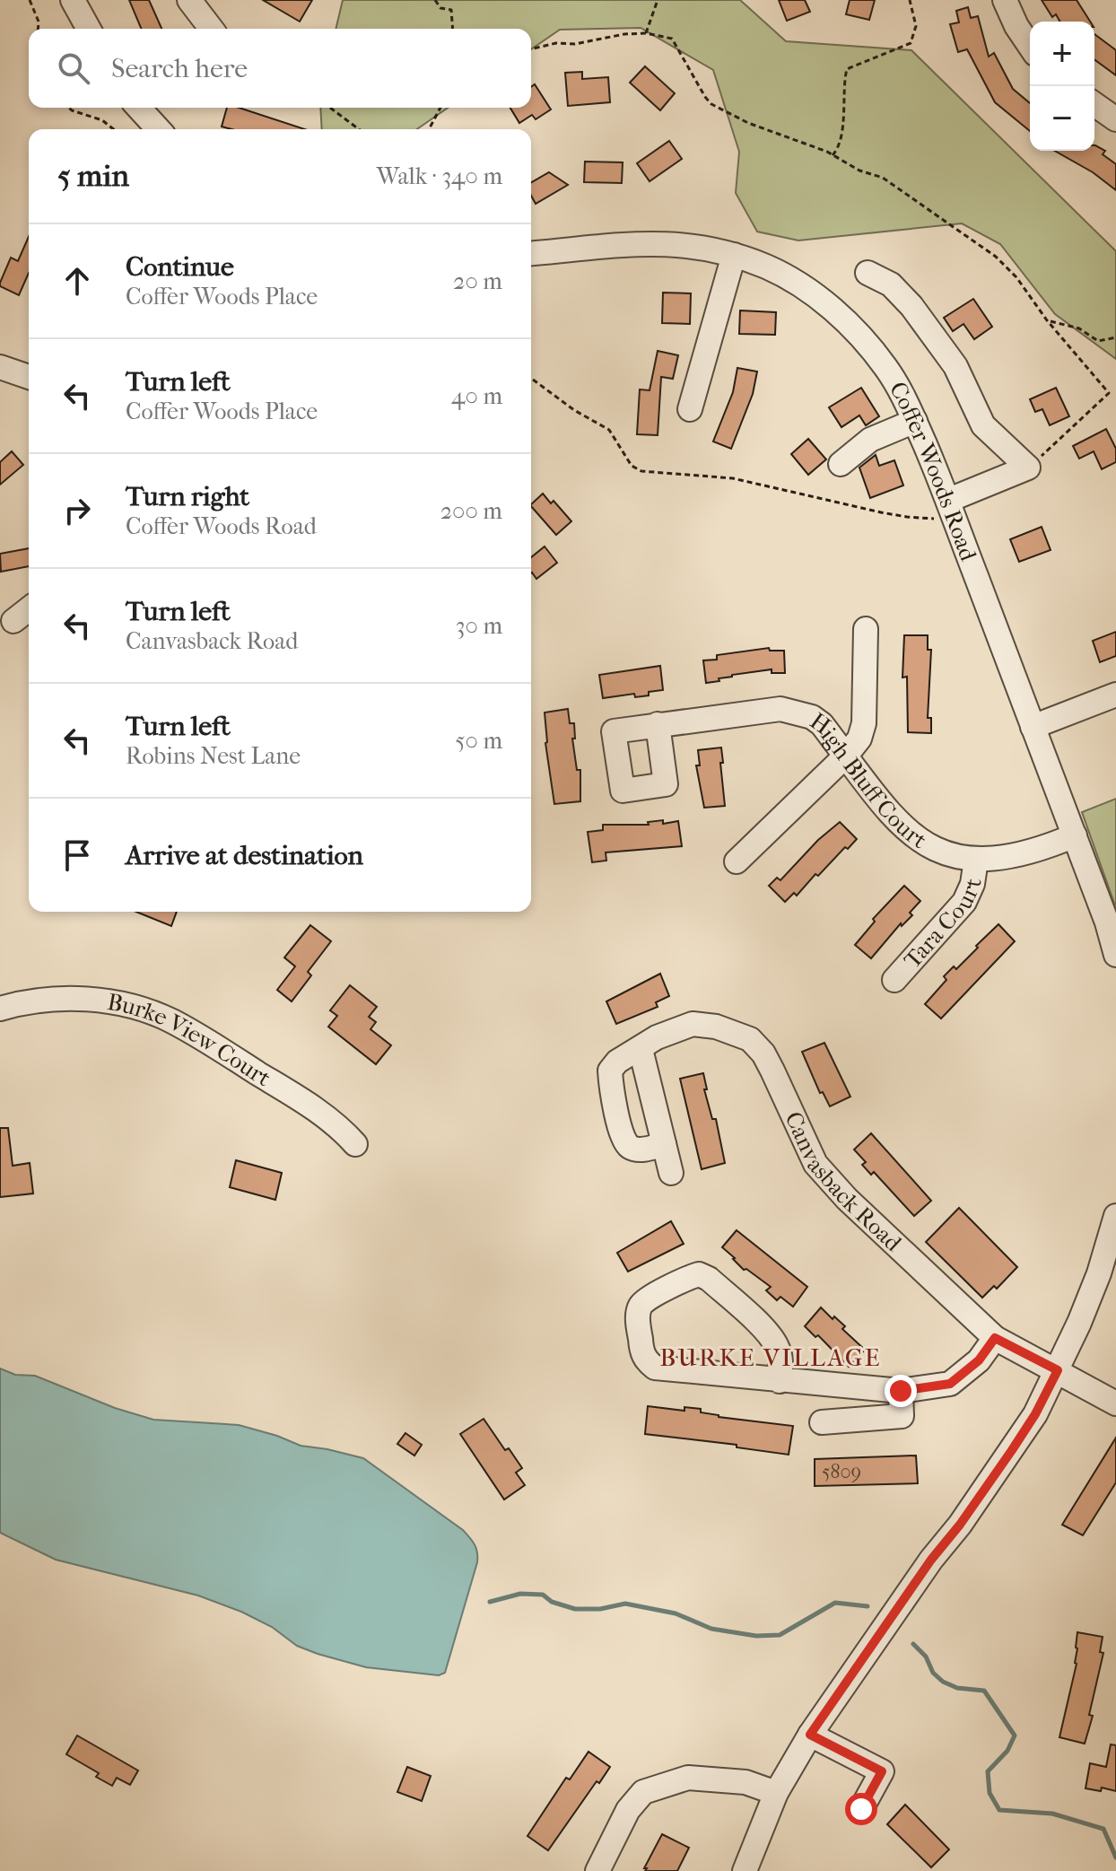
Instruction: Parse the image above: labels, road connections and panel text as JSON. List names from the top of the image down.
{
  "streets": {
    "street": [
      "Coffer Woods Road",
      "High Bluff Court",
      "Tara Court",
      "Burke View Court",
      "Canvasback Road"
    ]
  },
  "crossings": [
    ["Coffer Woods Road", "High Bluff Court"],
    ["High Bluff Court", "Tara Court"]
  ],
  "districts": ["BURKE VILLAGE"],
  "house_numbers": ["5809"],
  "page": {
    "map_buttons": ["+", "−"],
    "search": "Search here",
    "heading": ["5 min", "Walk · 340 m"],
    "list": [
      ["Continue", "Coffer Woods Place", "20 m"],
      ["Turn left", "Coffer Woods Place", "40 m"],
      ["Turn right", "Coffer Woods Road", "200 m"],
      ["Turn left", "Canvasback Road", "30 m"],
      ["Turn left", "Robins Nest Lane", "50 m"],
      "Arrive at destination"
    ]
  }
}
